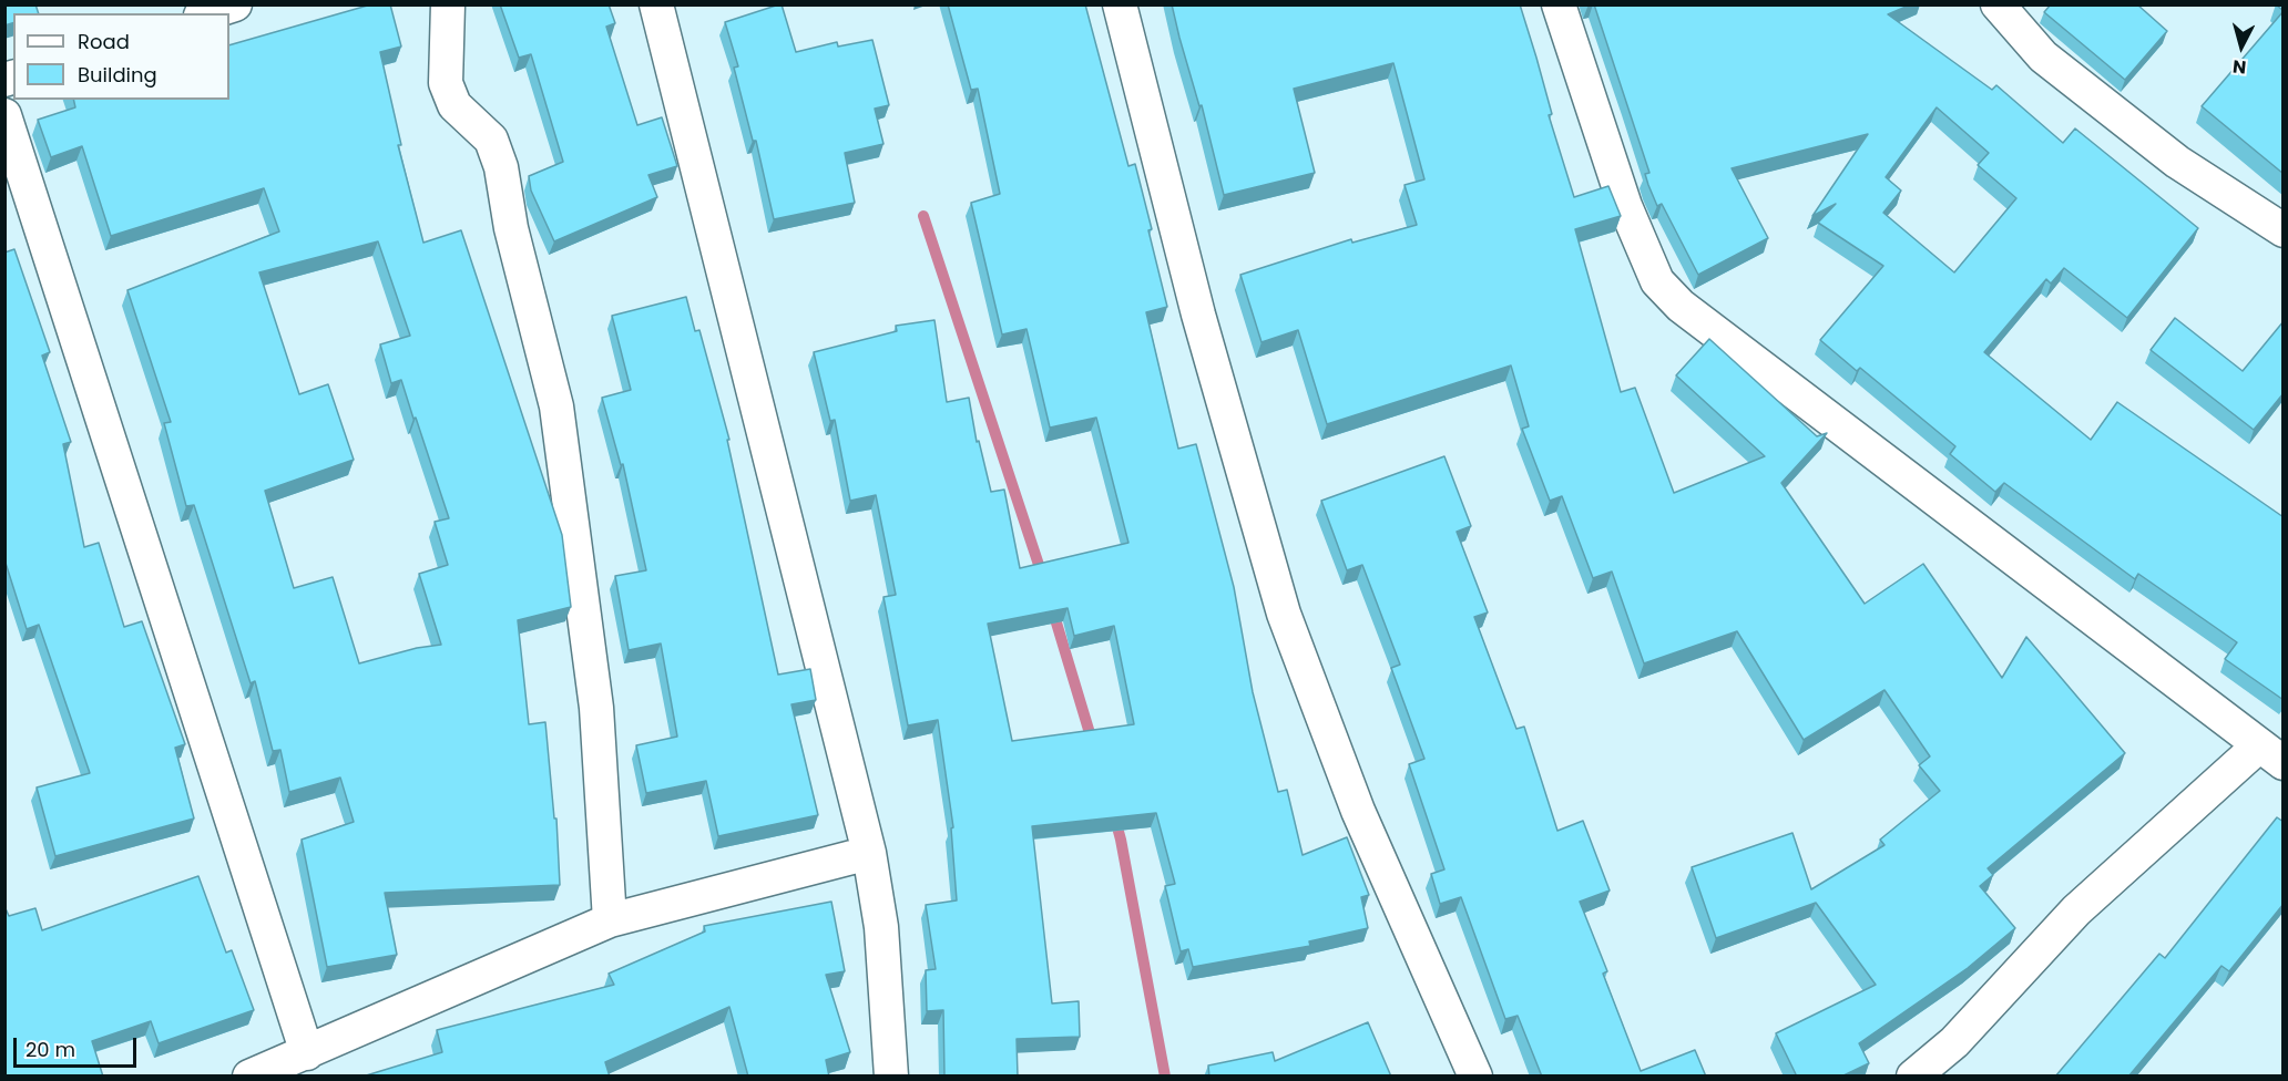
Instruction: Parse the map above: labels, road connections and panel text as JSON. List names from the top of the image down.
{
  "legend": ["Road", "Building"],
  "scale_bar": "20 m",
  "north": "bottom"
}
